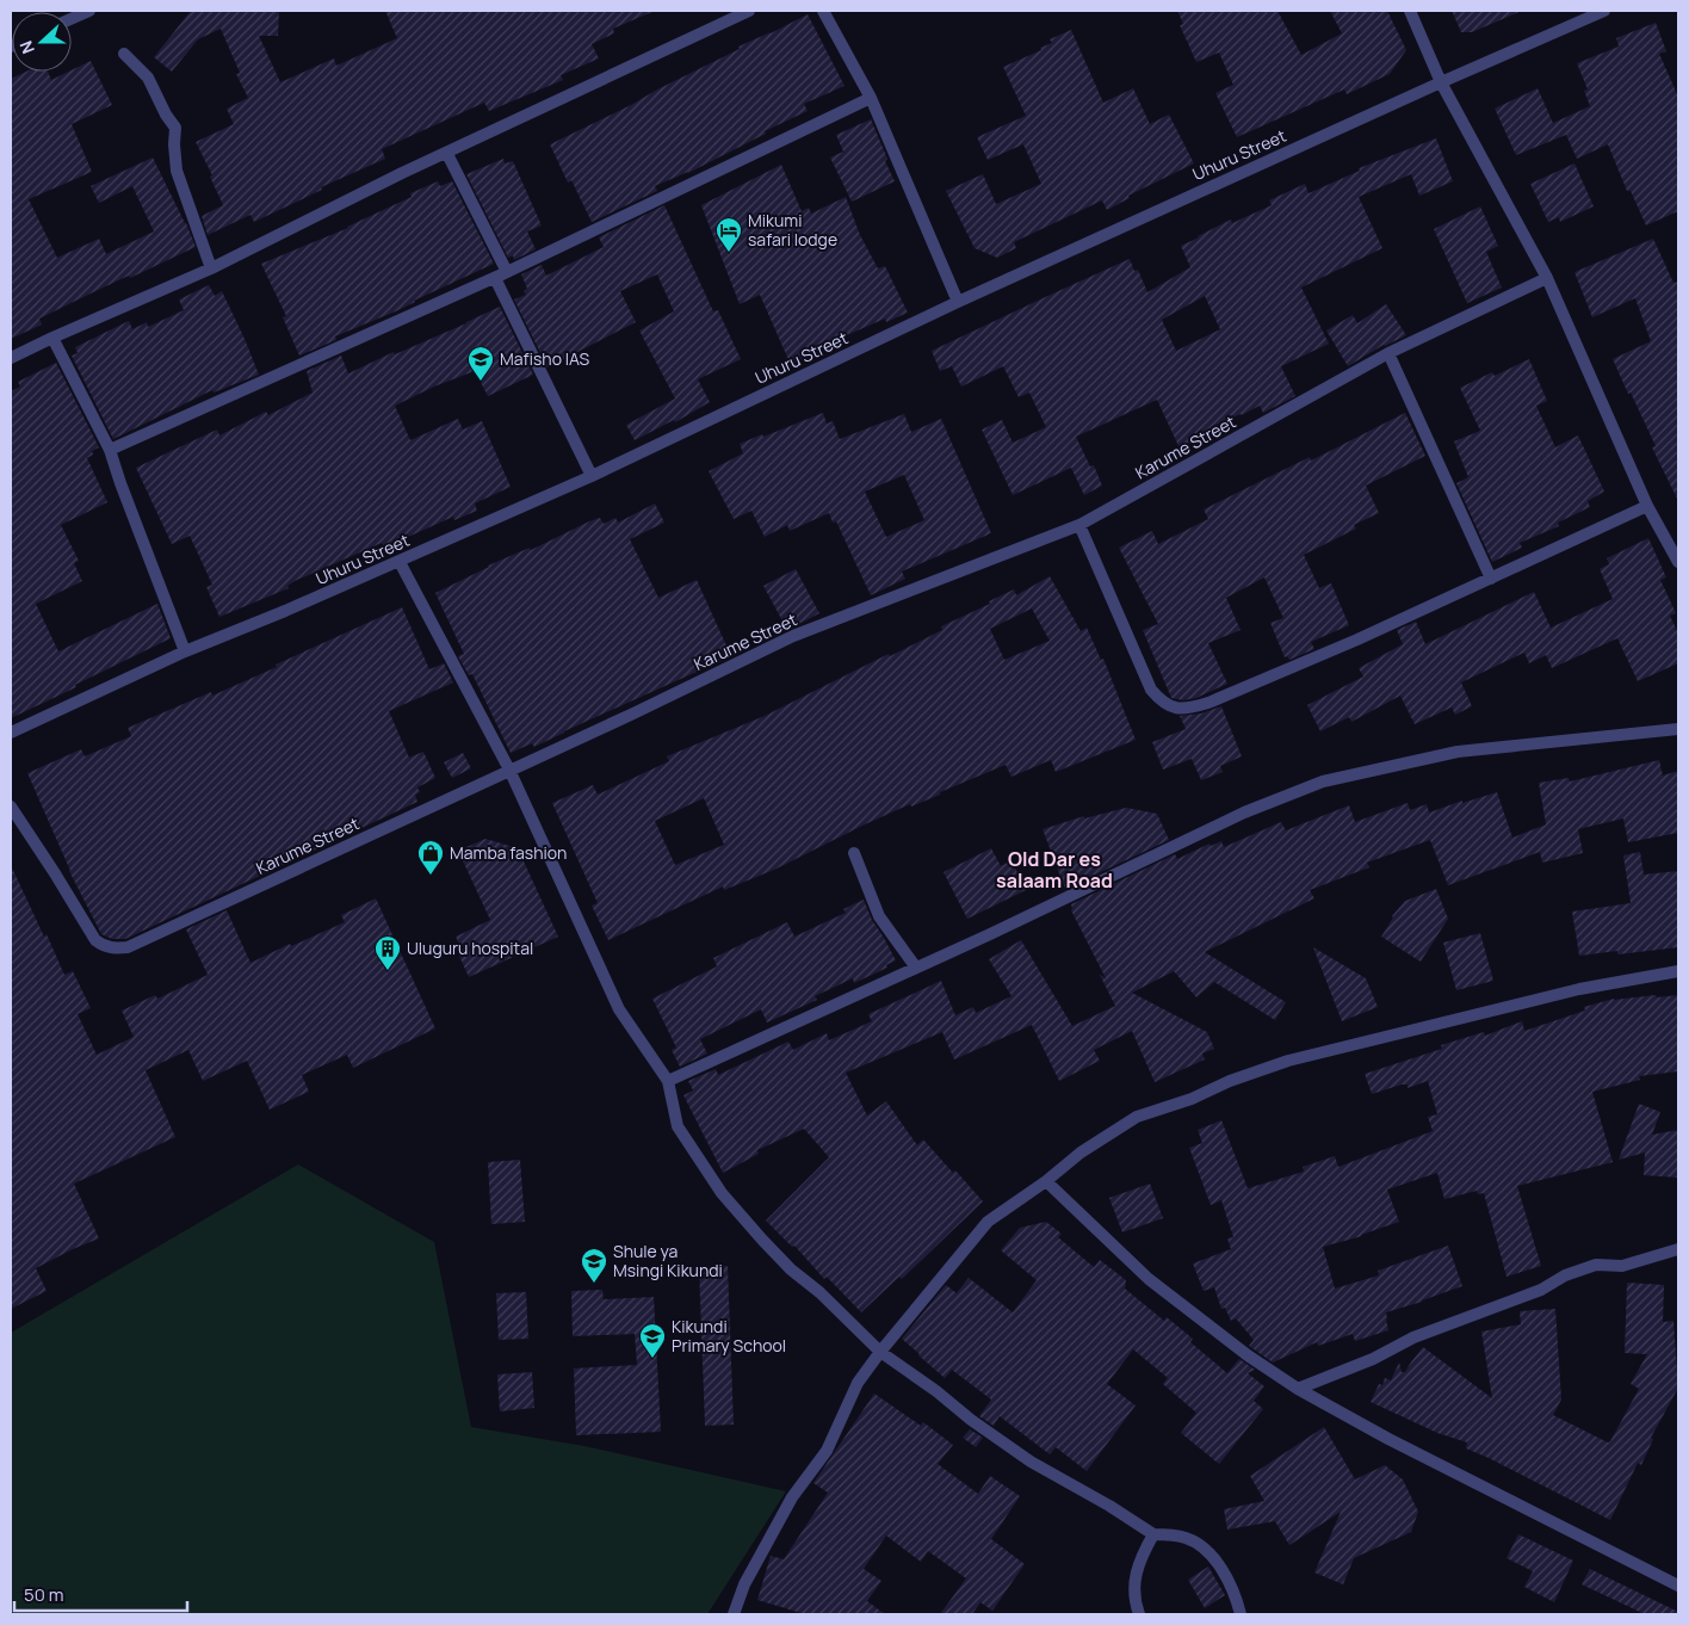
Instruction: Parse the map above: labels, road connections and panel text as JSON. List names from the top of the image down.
{
  "streets": {
    "street": ["Uhuru Street", "Karume Street"]
  },
  "districts": ["Old Dar es salaam Road"],
  "places": {
    "hotel": ["Mikumi safari lodge"],
    "school or university": ["Mafisho IAS", "Shule ya Msingi Kikundi", "Kikundi Primary School"],
    "shop": ["Mamba fashion"],
    "building": ["Uluguru hospital"]
  },
  "scale_bar": "50 m",
  "north": "left"
}
